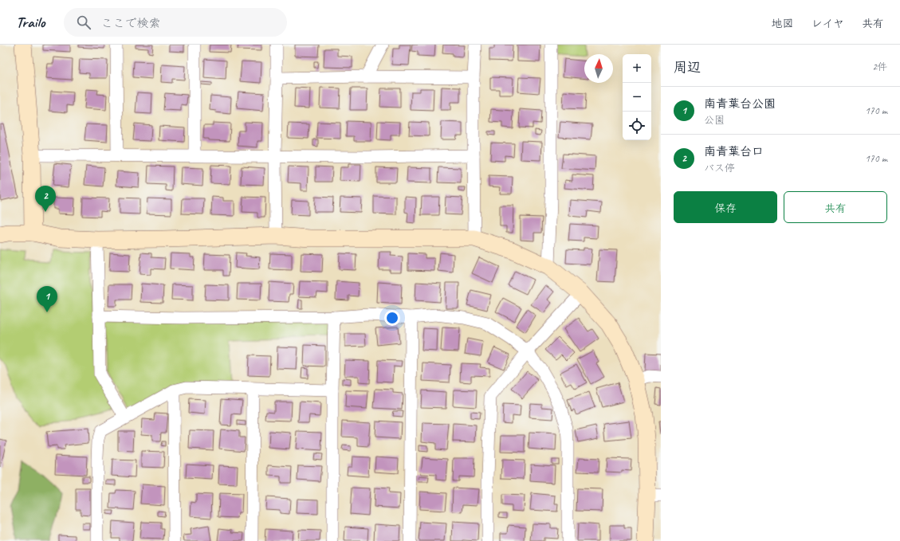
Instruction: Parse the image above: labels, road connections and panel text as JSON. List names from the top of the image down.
{
  "north": "top",
  "page": {
    "header": "Trailo",
    "search": "ここで検索",
    "nav": ["地図", "レイヤ", "共有"],
    "heading": ["周辺", "2件"],
    "map_buttons": ["+", "−"],
    "list": [
      {
        "mark": "1",
        "name": "南青葉台公園",
        "note": "公園",
        "value": "170 m"
      },
      {
        "mark": "2",
        "name": "南青葉台口",
        "note": "バス停",
        "value": "170 m"
      }
    ],
    "buttons": ["保存", "共有"],
    "pins": ["2", "1"]
  }
}
